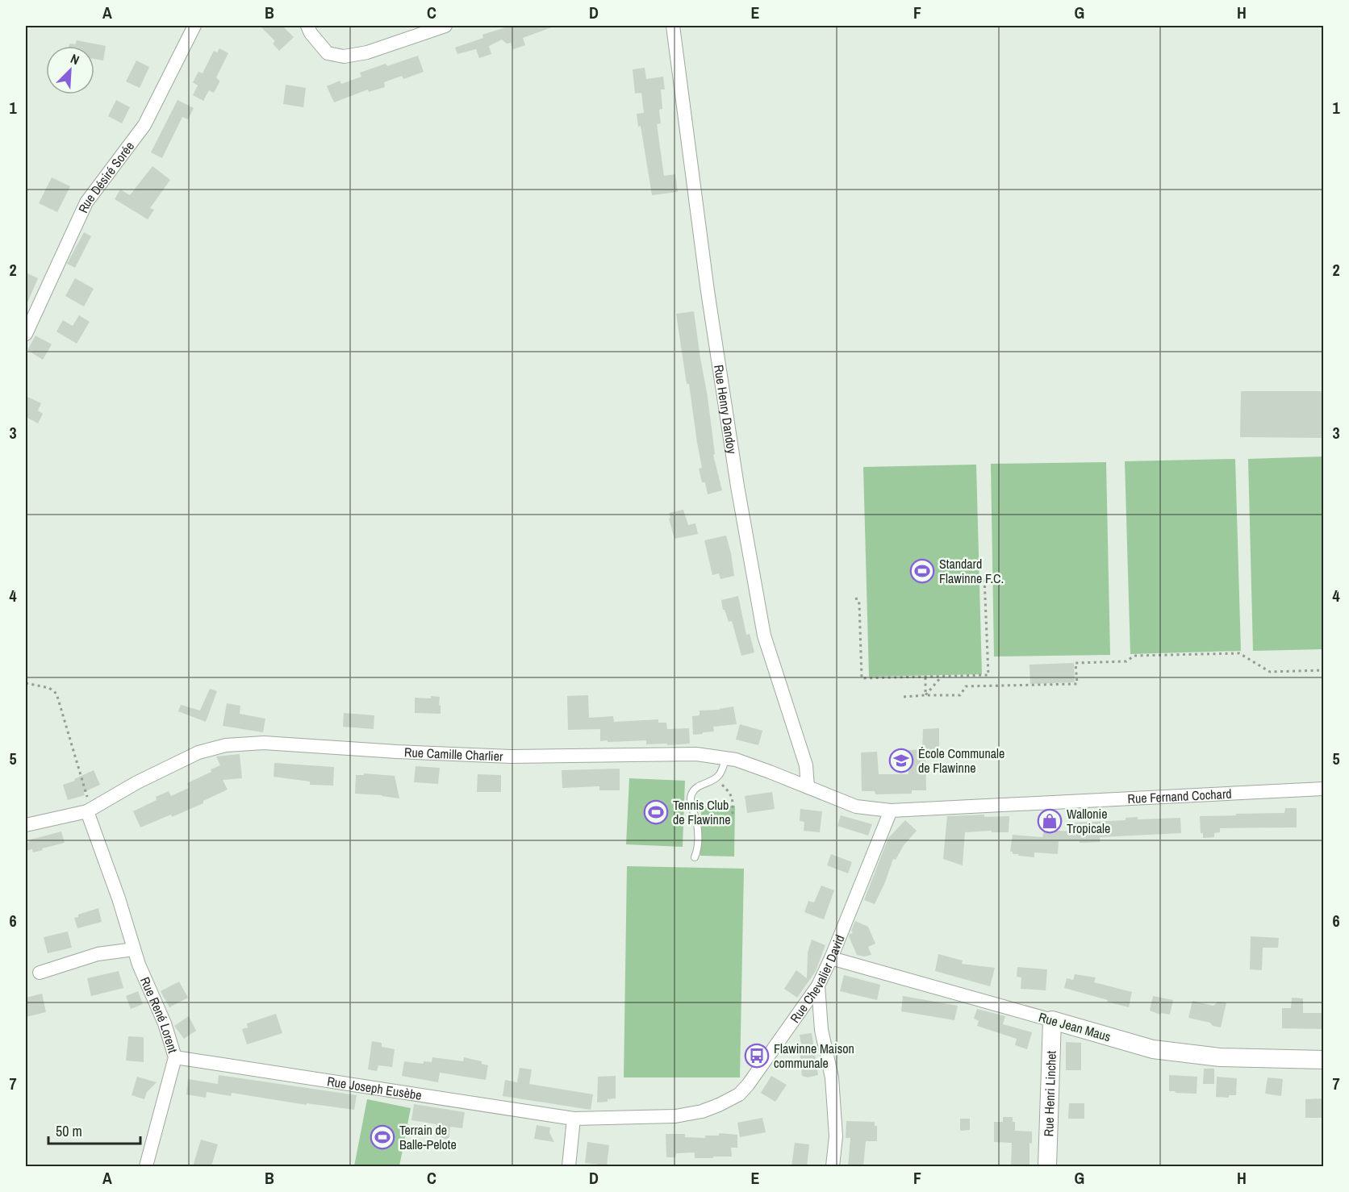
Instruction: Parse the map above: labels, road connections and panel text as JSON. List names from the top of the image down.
{
  "streets": {
    "street": [
      "Rue Désiré Sorée",
      "Rue Henry Dandoy",
      "Rue Camille Charlier",
      "Rue Fernand Cochard",
      "Rue Chevalier David",
      "Rue René Lorent",
      "Rue Jean Maus",
      "Rue Joseph Eusèbe",
      "Rue Henri Linchet"
    ]
  },
  "crossings": [
    ["Rue Henry Dandoy", "Rue Camille Charlier"],
    ["Rue Camille Charlier", "Rue Fernand Cochard"],
    ["Rue Camille Charlier", "Rue Chevalier David"],
    ["Rue Camille Charlier", "Rue René Lorent"],
    ["Rue Fernand Cochard", "Rue Chevalier David"],
    ["Rue Chevalier David", "Rue Jean Maus"],
    ["Rue Chevalier David", "Rue Joseph Eusèbe"],
    ["Rue René Lorent", "Rue Joseph Eusèbe"],
    ["Rue Jean Maus", "Rue Henri Linchet"]
  ],
  "places": {
    "sports": ["Standard Flawinne F.C.", "Tennis Club de Flawinne", "Terrain de Balle-Pelote"],
    "school or university": ["École Communale de Flawinne"],
    "shop": ["Wallonie Tropicale"],
    "bus stop": ["Flawinne Maison communale"]
  },
  "scale_bar": "50 m",
  "north": "top right",
  "grid": {
    "columns": [
      "A",
      "B",
      "C",
      "D",
      "E",
      "F",
      "G",
      "H"
    ],
    "rows": [
      "1",
      "2",
      "3",
      "4",
      "5",
      "6",
      "7"
    ]
  }
}
